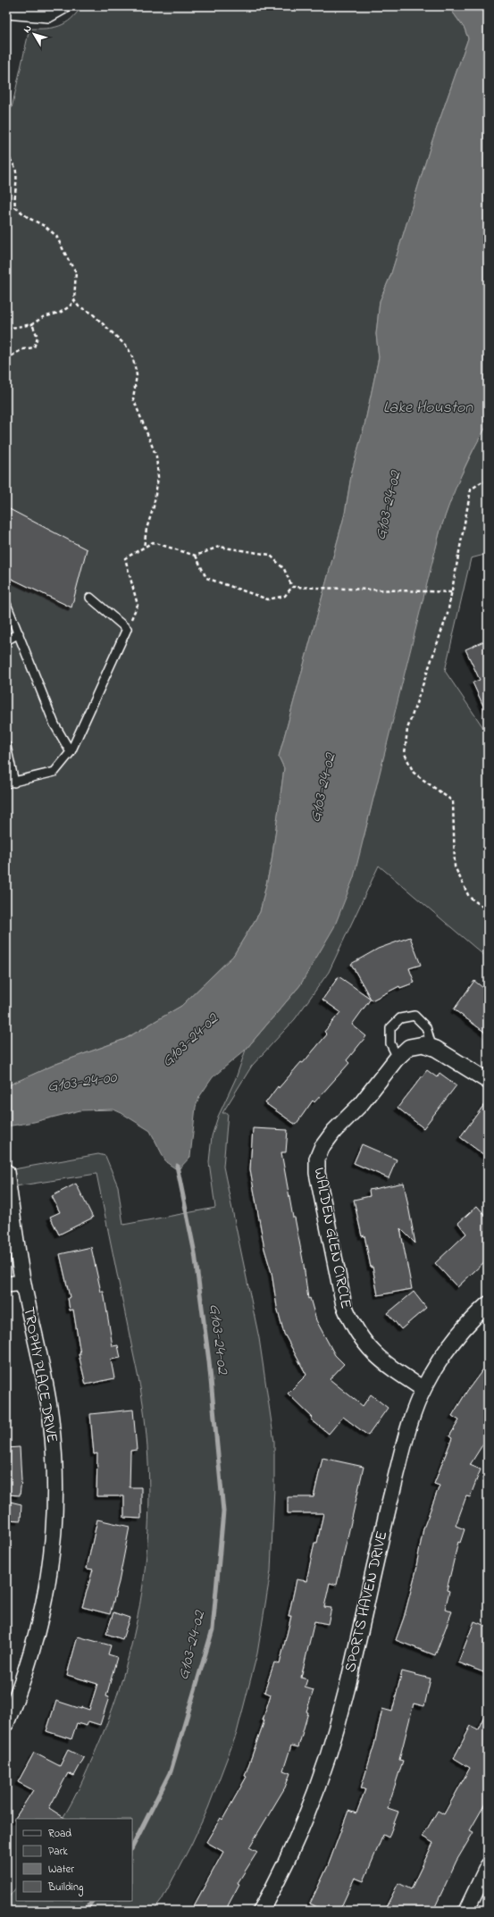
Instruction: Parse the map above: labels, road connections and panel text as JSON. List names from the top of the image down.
{
  "streets": {
    "street": ["WALDEN GLEN CIRCLE", "TROPHY PLACE DRIVE", "SPORTS HAVEN DRIVE"]
  },
  "crossings": [
    ["WALDEN GLEN CIRCLE", "SPORTS HAVEN DRIVE"]
  ],
  "water": ["Lake Houston", "G103-24-02", "G103-24-00"],
  "legend": [
    "Road",
    "Park",
    "Water",
    "Building"
  ],
  "north": "top left"
}
